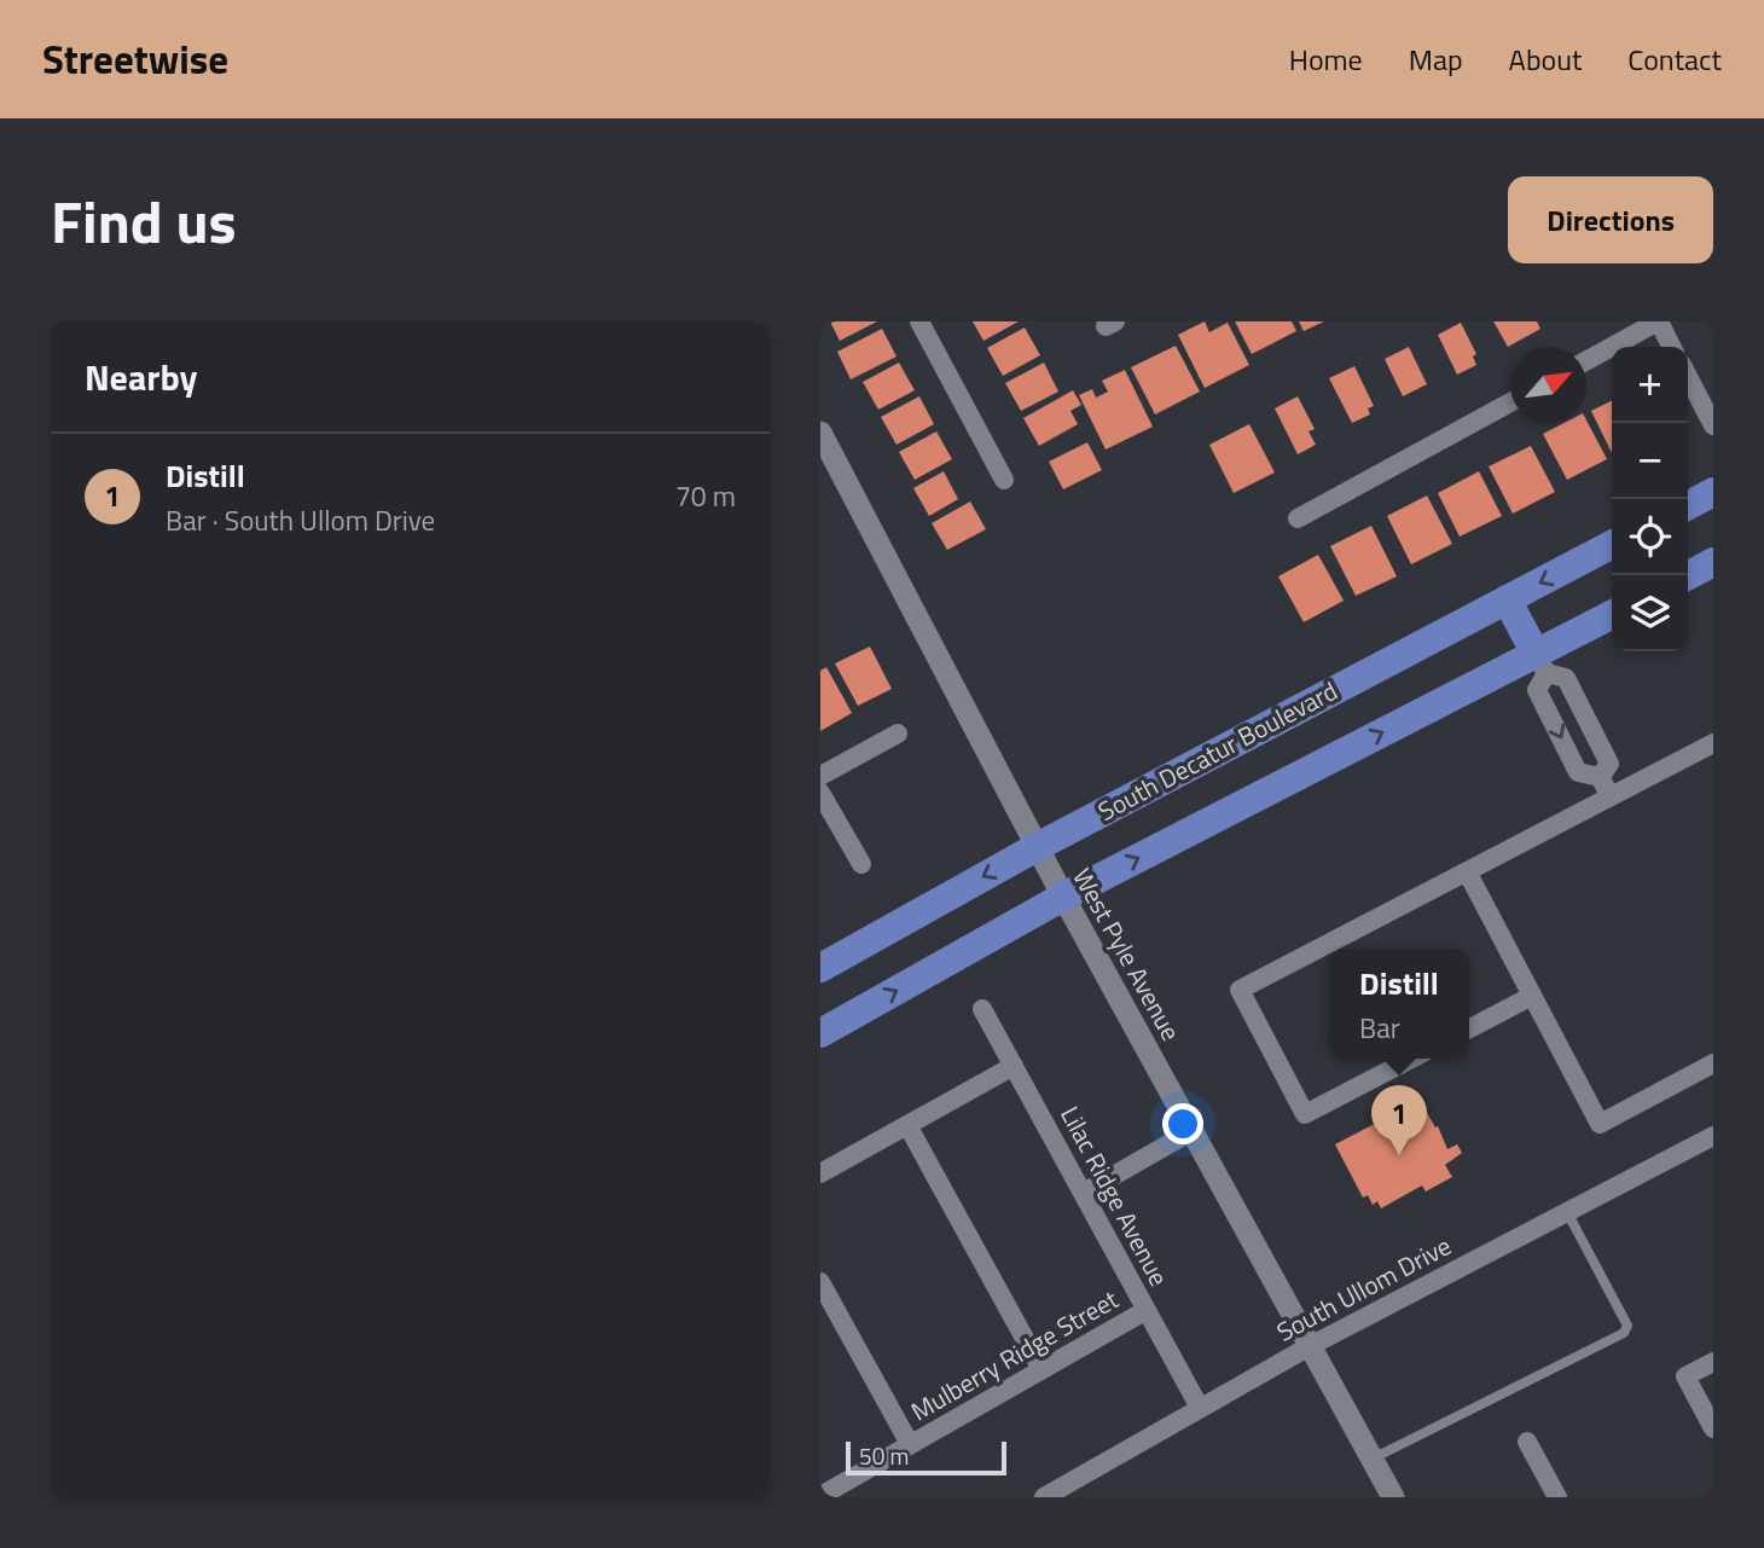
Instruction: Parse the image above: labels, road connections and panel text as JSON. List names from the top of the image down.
{
  "streets": {
    "main road": ["South Decatur Boulevard"],
    "street": [
      "West Pyle Avenue",
      "Lilac Ridge Avenue",
      "South Ullom Drive",
      "Mulberry Ridge Street"
    ]
  },
  "crossings": [
    ["South Decatur Boulevard", "West Pyle Avenue"],
    ["West Pyle Avenue", "South Ullom Drive"],
    ["Lilac Ridge Avenue", "South Ullom Drive"],
    ["Lilac Ridge Avenue", "Mulberry Ridge Street"]
  ],
  "scale_bar": "50 m",
  "north": "top right",
  "page": {
    "header": "Streetwise",
    "nav": [
      "Home",
      "Map",
      "About",
      "Contact"
    ],
    "title": "Find us",
    "buttons": "Directions",
    "heading": "Nearby",
    "map_buttons": ["+", "−"],
    "list": [
      {
        "mark": "1",
        "name": "Distill",
        "note": "Bar · South Ullom Drive",
        "value": "70 m"
      }
    ],
    "popup": ["Distill", "Bar"],
    "pins": "1",
    "scale": "50 m"
  }
}
